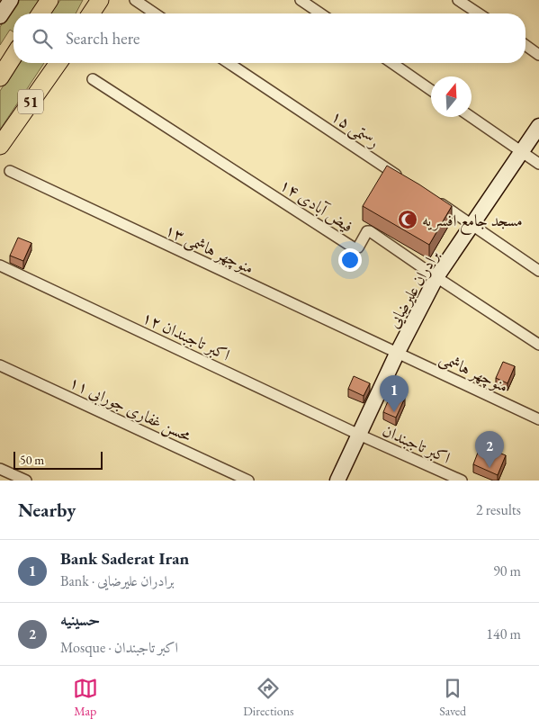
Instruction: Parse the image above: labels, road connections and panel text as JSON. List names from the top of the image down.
{
  "streets": {
    "highway": ["51"],
    "main road": ["برادران علیرضایی"],
    "street": [
      "رستمی ۱۵",
      "فیض آبادی ۱۴",
      "منوچهر هاشمی ۱۳",
      "اکبر تاجبندان ۱۲",
      "منوچهر هاشمی",
      "محسن غفاری جورابی ۱۱",
      "اکبر تاجبندان"
    ]
  },
  "crossings": [
    ["فیض آبادی ۱۴", "برادران علیرضایی"],
    ["منوچهر هاشمی ۱۳", "برادران علیرضایی"],
    ["منوچهر هاشمی ۱۳", "منوچهر هاشمی"],
    ["برادران علیرضایی", "اکبر تاجبندان ۱۲"],
    ["برادران علیرضایی", "منوچهر هاشمی"],
    ["برادران علیرضایی", "اکبر تاجبندان"],
    ["اکبر تاجبندان ۱۲", "اکبر تاجبندان"]
  ],
  "places": {
    "mosque": ["مسجد جامع افسریه"]
  },
  "scale_bar": "50 m",
  "north": "top",
  "page": {
    "search": "Search here",
    "pins": ["1", "2"],
    "scale": "50 m",
    "heading": ["Nearby", "2 results"],
    "list": [
      {
        "mark": "1",
        "name": "Bank Saderat Iran",
        "note": "Bank · برادران علیرضایی",
        "value": "90 m"
      },
      {
        "mark": "2",
        "name": "حسینیه",
        "note": "Mosque · اکبر تاجبندان",
        "value": "140 m"
      }
    ],
    "nav": ["Map", "Directions", "Saved"]
  }
}
